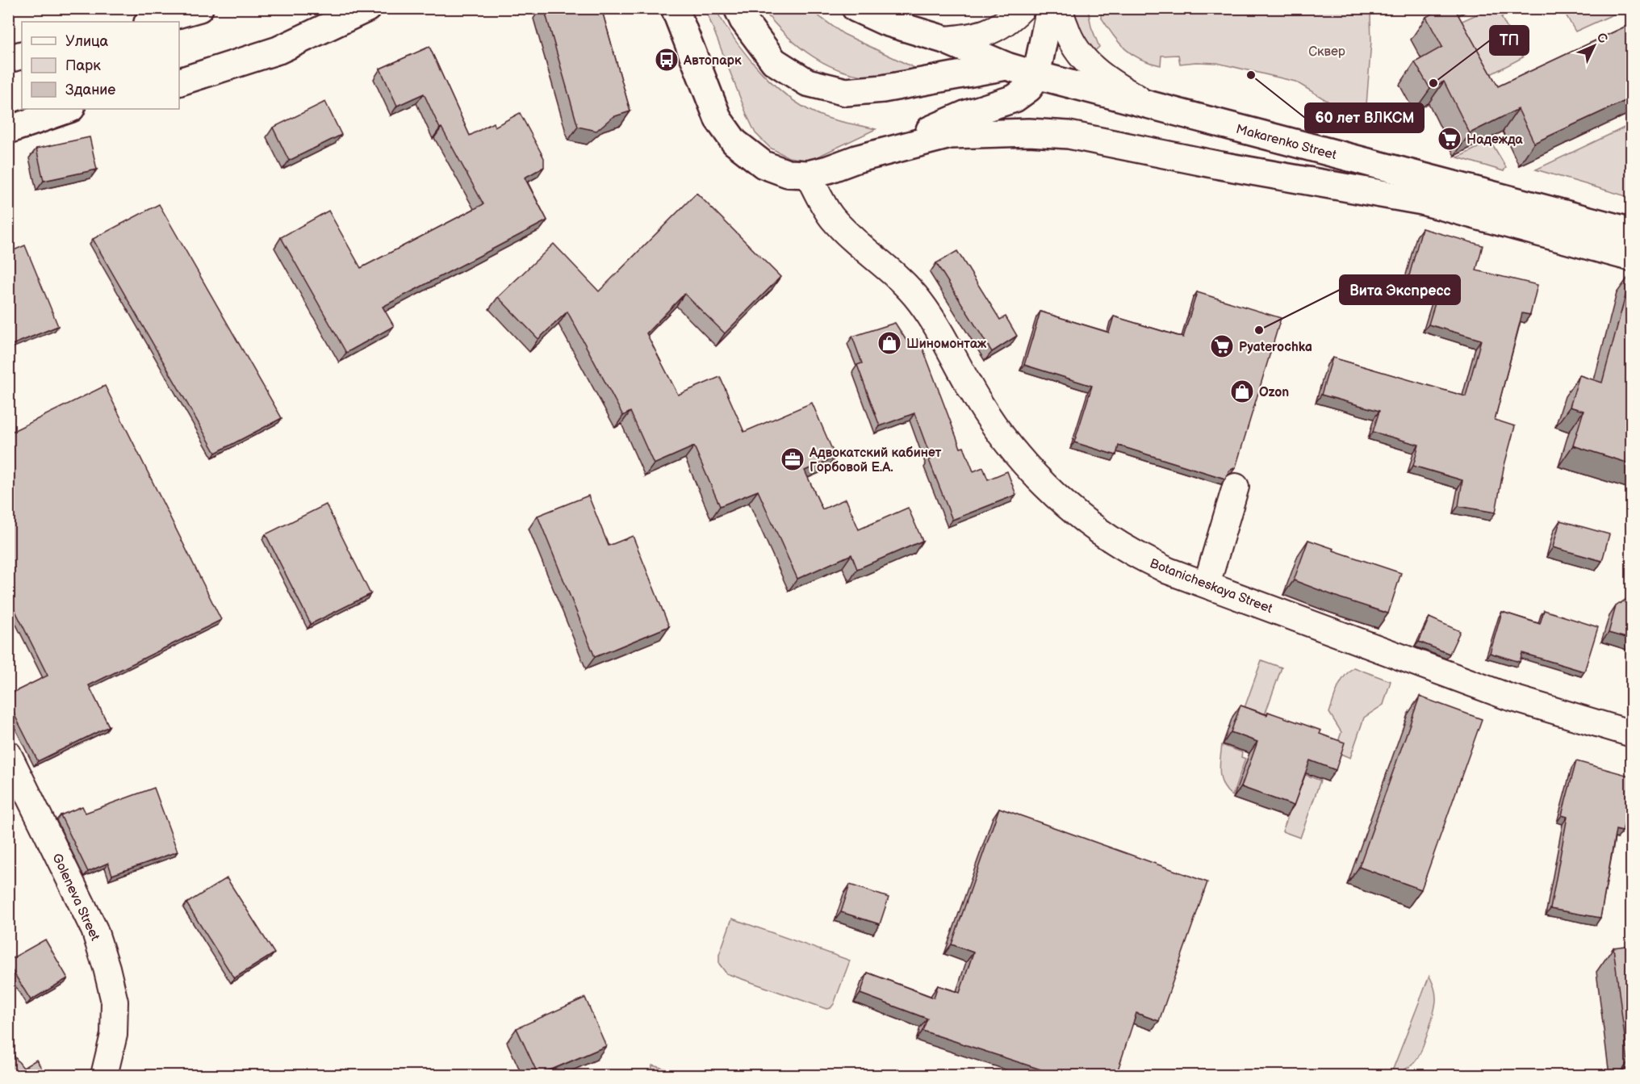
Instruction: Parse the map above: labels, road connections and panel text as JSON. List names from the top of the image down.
{
  "streets": {
    "street": ["Makarenko Street", "Botanicheskaya Street", "Goleneva Street"]
  },
  "parks": ["Сквер"],
  "places": {
    "bus stop": ["Автопарк"],
    "other": ["60 лет ВЛКСМ", "ТП", "Вита Экспресс"],
    "supermarket": ["Надежда", "Pyaterochka"],
    "shop": ["Шиномонтаж", "Ozon"],
    "office": ["Адвокатский кабинет Горбовой Е.А."]
  },
  "legend": ["Улица", "Парк", "Здание"],
  "north": "top right"
}
